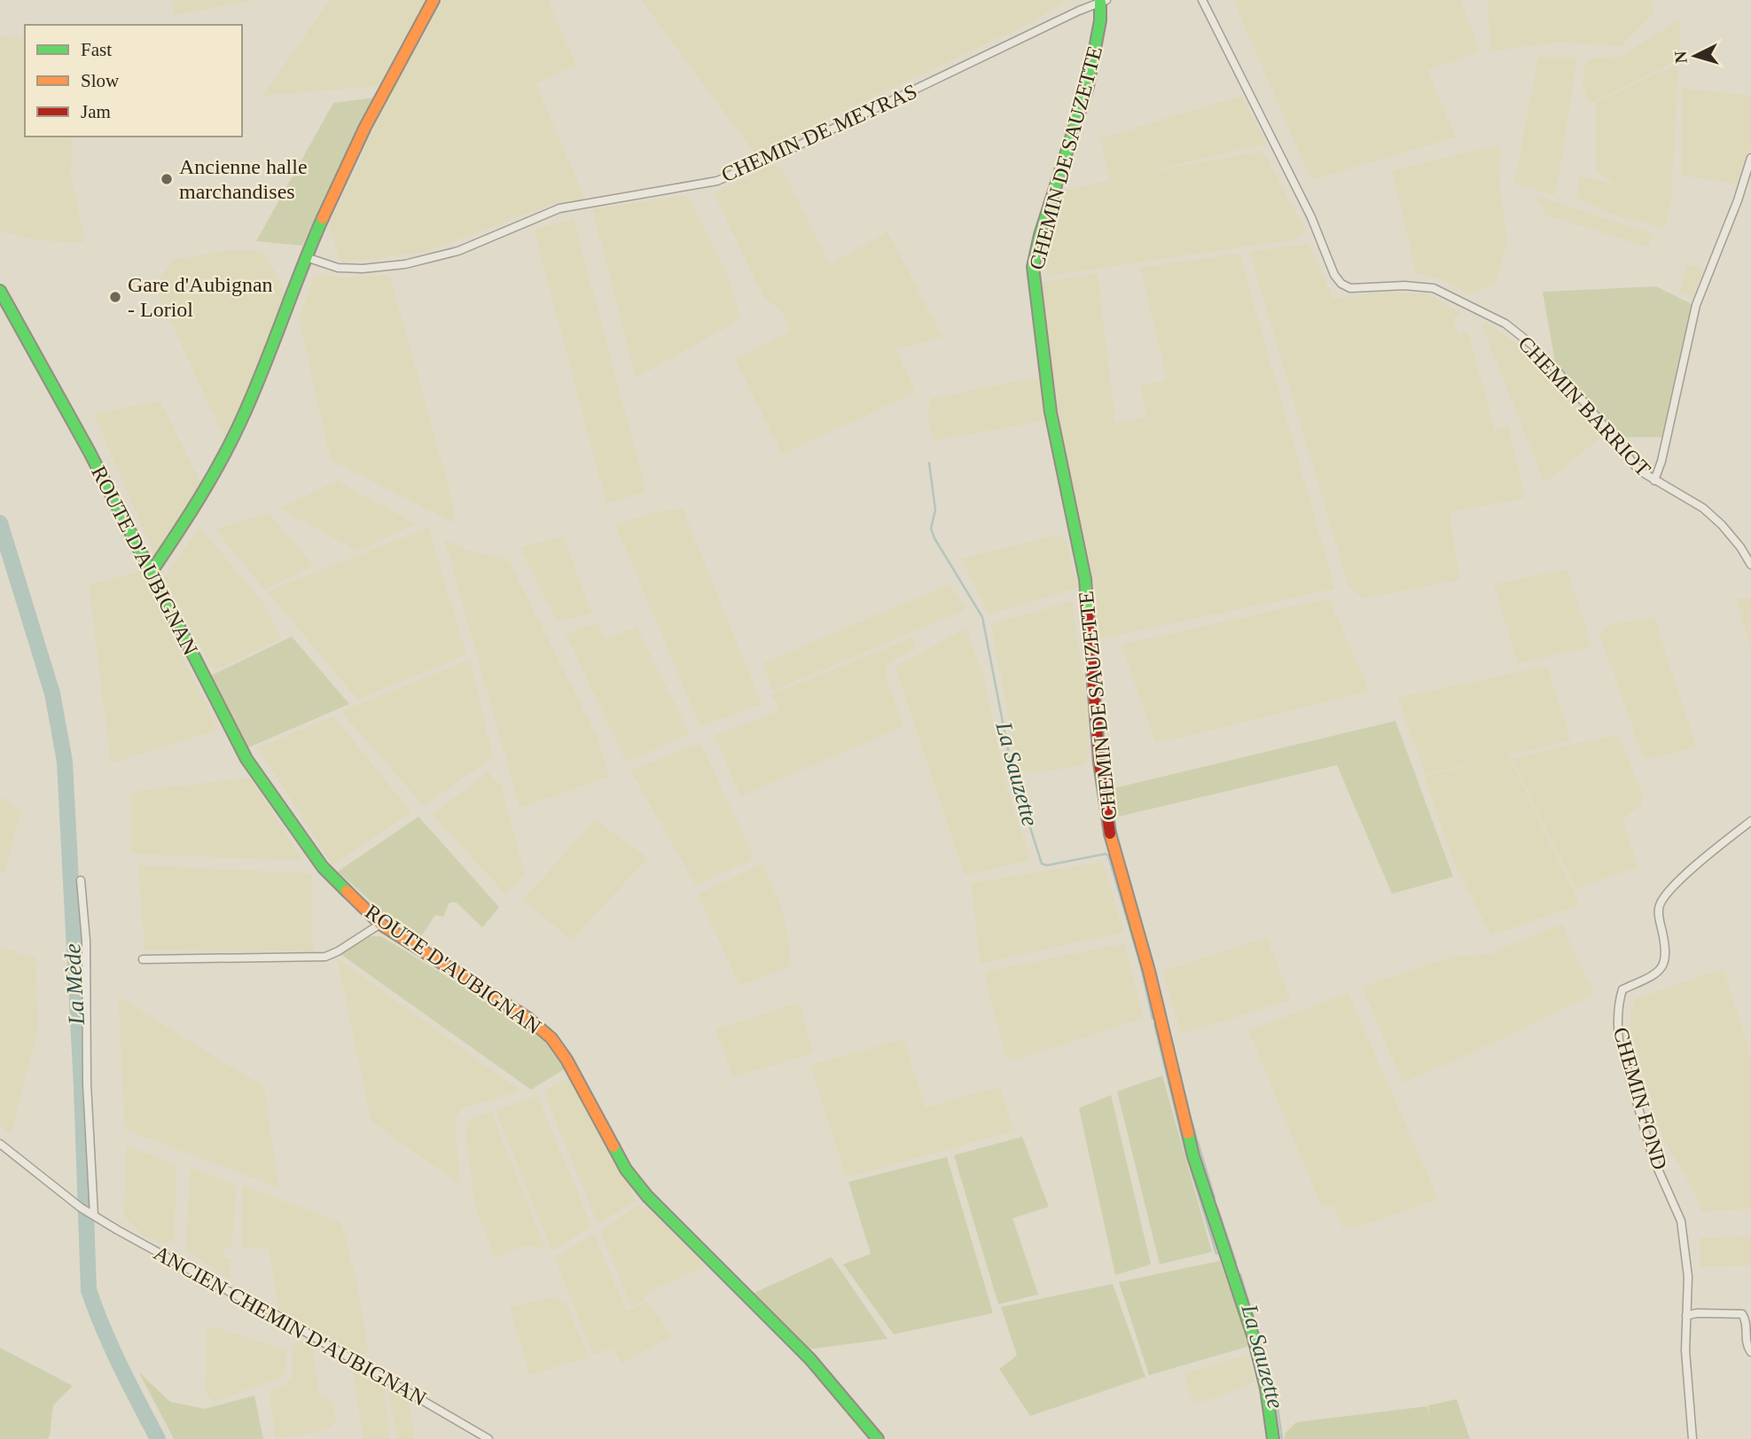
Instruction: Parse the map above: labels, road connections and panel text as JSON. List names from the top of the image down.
{
  "streets": {
    "street": [
      "CHEMIN DE MEYRAS",
      "CHEMIN DE SAUZETTE",
      "CHEMIN BARRIOT",
      "ROUTE D'AUBIGNAN",
      "CHEMIN FOND",
      "ANCIEN CHEMIN D'AUBIGNAN"
    ]
  },
  "crossings": [
    ["CHEMIN DE MEYRAS", "CHEMIN DE SAUZETTE"]
  ],
  "water": ["La Sauzette", "La Mède"],
  "places": ["Ancienne halle marchandises", "Gare d'Aubignan - Loriol"],
  "legend": ["Fast", "Slow", "Jam"],
  "north": "left"
}
